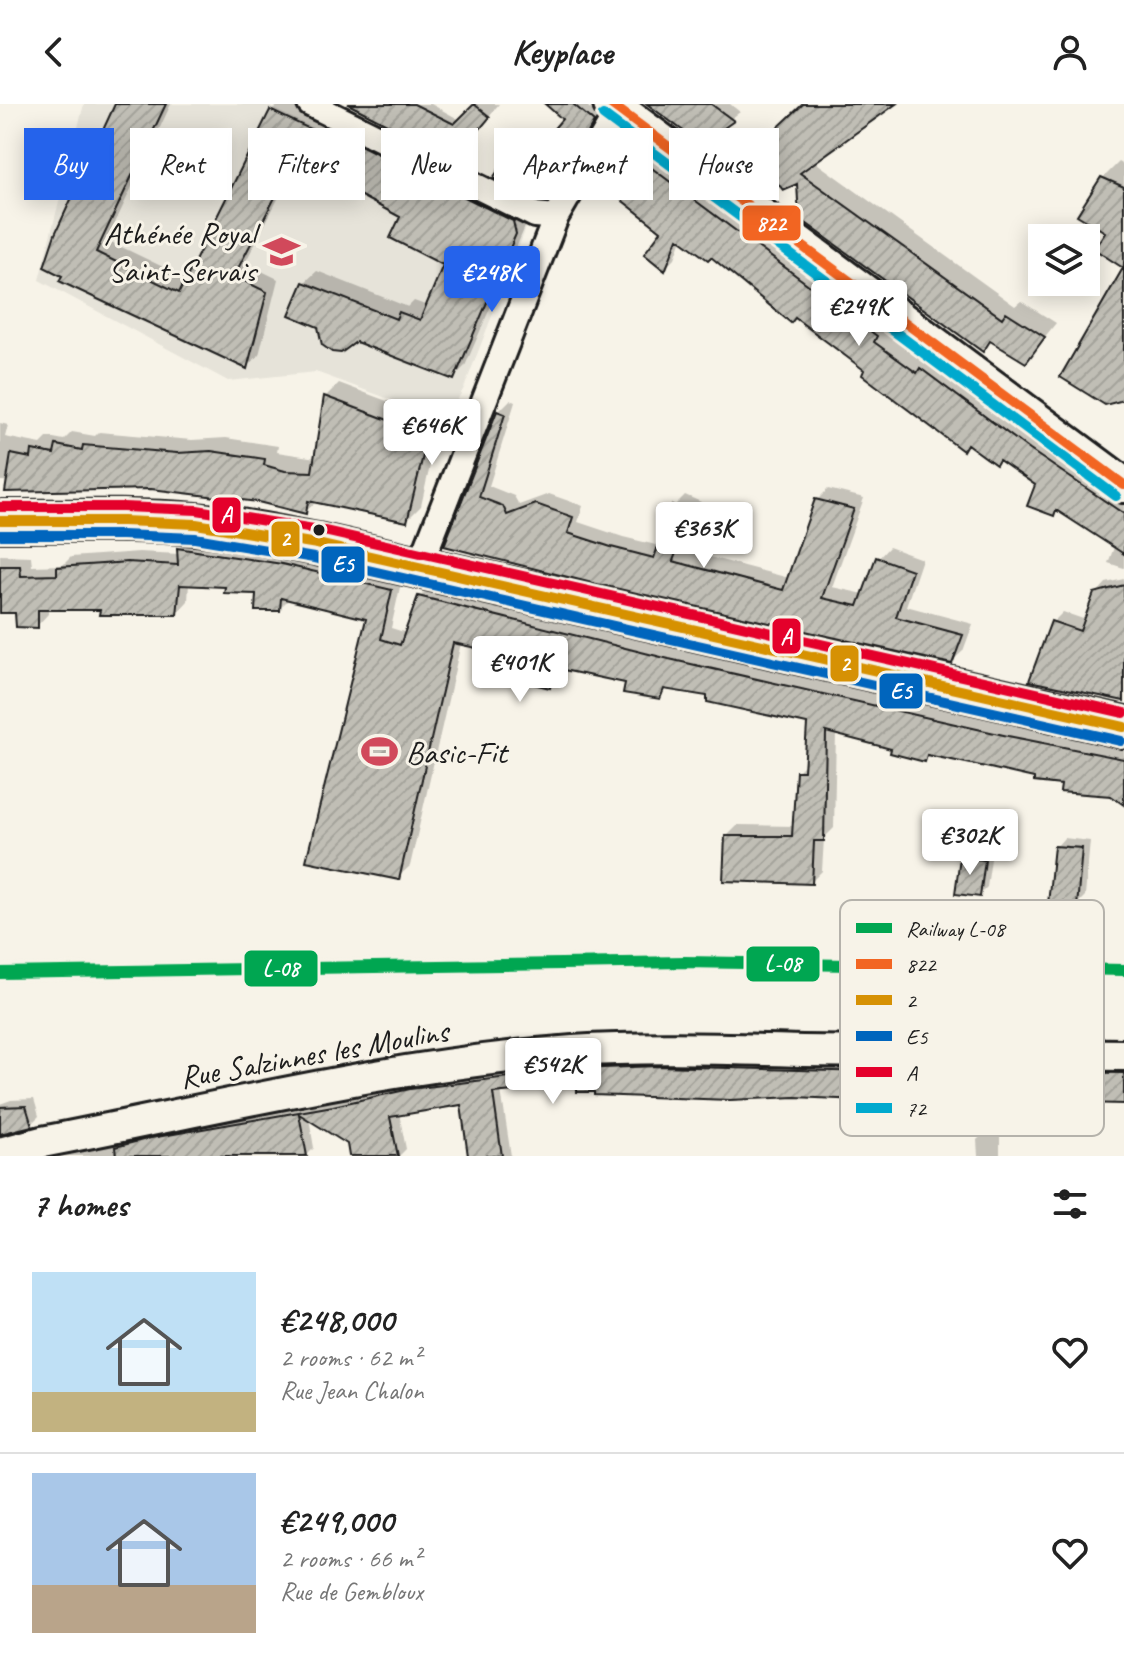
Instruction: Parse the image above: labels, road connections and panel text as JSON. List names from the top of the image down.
{
  "streets": {
    "street": ["Rue Salzinnes les Moulins"]
  },
  "places": {
    "school or university": ["Athénée Royal Saint-Servais"],
    "sports": ["Basic-Fit"]
  },
  "lines": [
    "transit line 822",
    "transit line 72",
    "transit line A",
    "transit line 2",
    "transit line E5",
    "rail line L-08"
  ],
  "legend": [
    "Railway L-08",
    "822",
    "2",
    "E5",
    "A",
    "72"
  ],
  "page": {
    "header": "Keyplace",
    "chip": [
      "Buy",
      "Rent",
      "Filters",
      "New",
      "Apartment",
      "House"
    ],
    "price": [
      "€248K",
      "€249K",
      "€646K",
      "€363K",
      "€401K",
      "€302K",
      "€542K"
    ],
    "heading": "7 homes",
    "list": [
      {
        "name": "€248,000",
        "note": "2 rooms · 62 m² · Rue Jean Chalon"
      },
      {
        "name": "€249,000",
        "note": "2 rooms · 66 m² · Rue de Gembloux"
      }
    ]
  }
}
